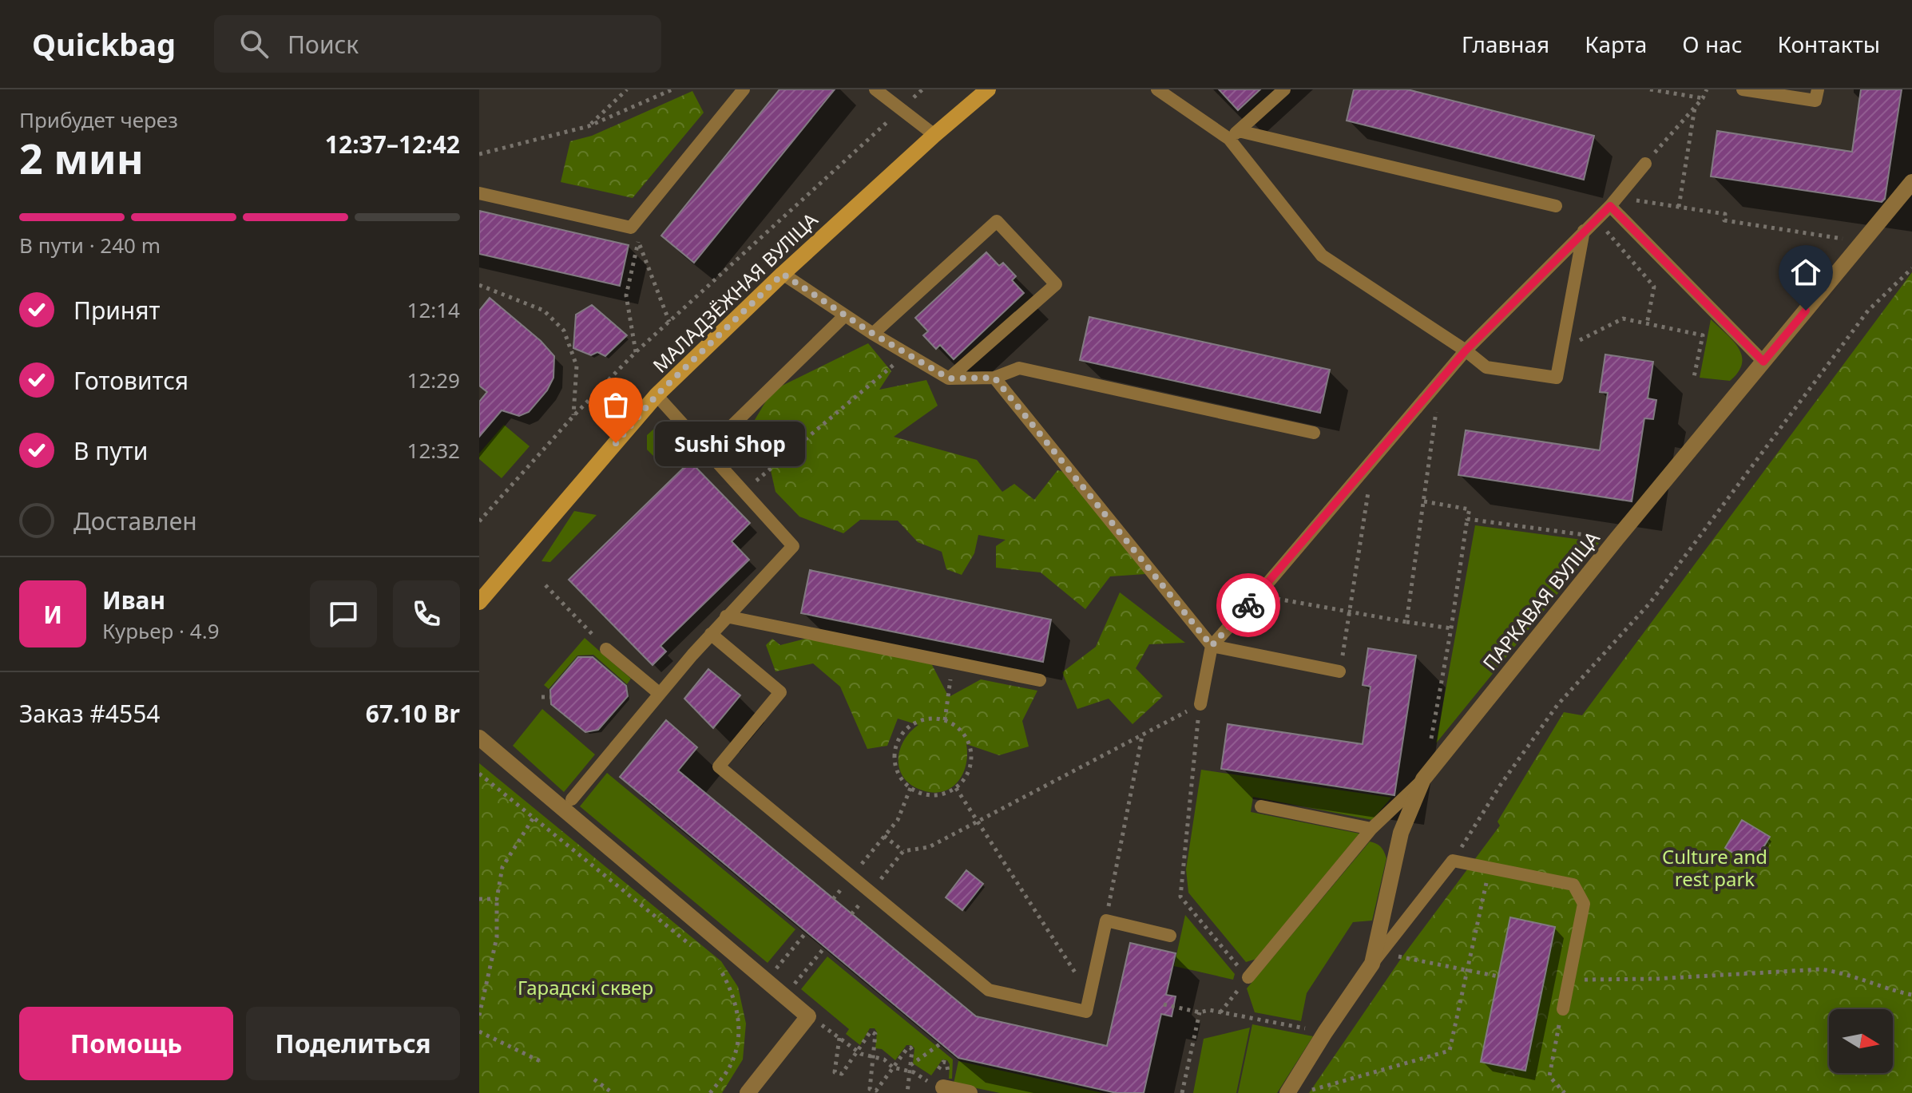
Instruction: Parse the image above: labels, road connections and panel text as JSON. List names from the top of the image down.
{
  "streets": {
    "main road": ["МАЛАДЗЁЖНАЯ ВУЛІЦА"],
    "street": ["ПАРКАВАЯ ВУЛІЦА"]
  },
  "parks": ["Culture and rest park", "Гарадскі сквер"],
  "places": ["Sushi Shop"],
  "north": "right",
  "page": {
    "header": "Quickbag",
    "search": "Поиск",
    "nav": [
      "Главная",
      "Карта",
      "О нас",
      "Контакты"
    ],
    "heading": ["2 мин", "Прибудет через", "12:37–12:42"],
    "panel": [
      "Иван",
      "Курьер · 4.9",
      "Заказ #4554",
      "67.10 Br"
    ],
    "bar": "В пути · 240 m",
    "list": [
      ["Принят", "12:14"],
      ["Готовится", "12:29"],
      ["В пути", "12:32"],
      "Доставлен"
    ],
    "bubble": "Sushi Shop",
    "round": "И",
    "buttons": ["Помощь", "Поделиться"]
  }
}
